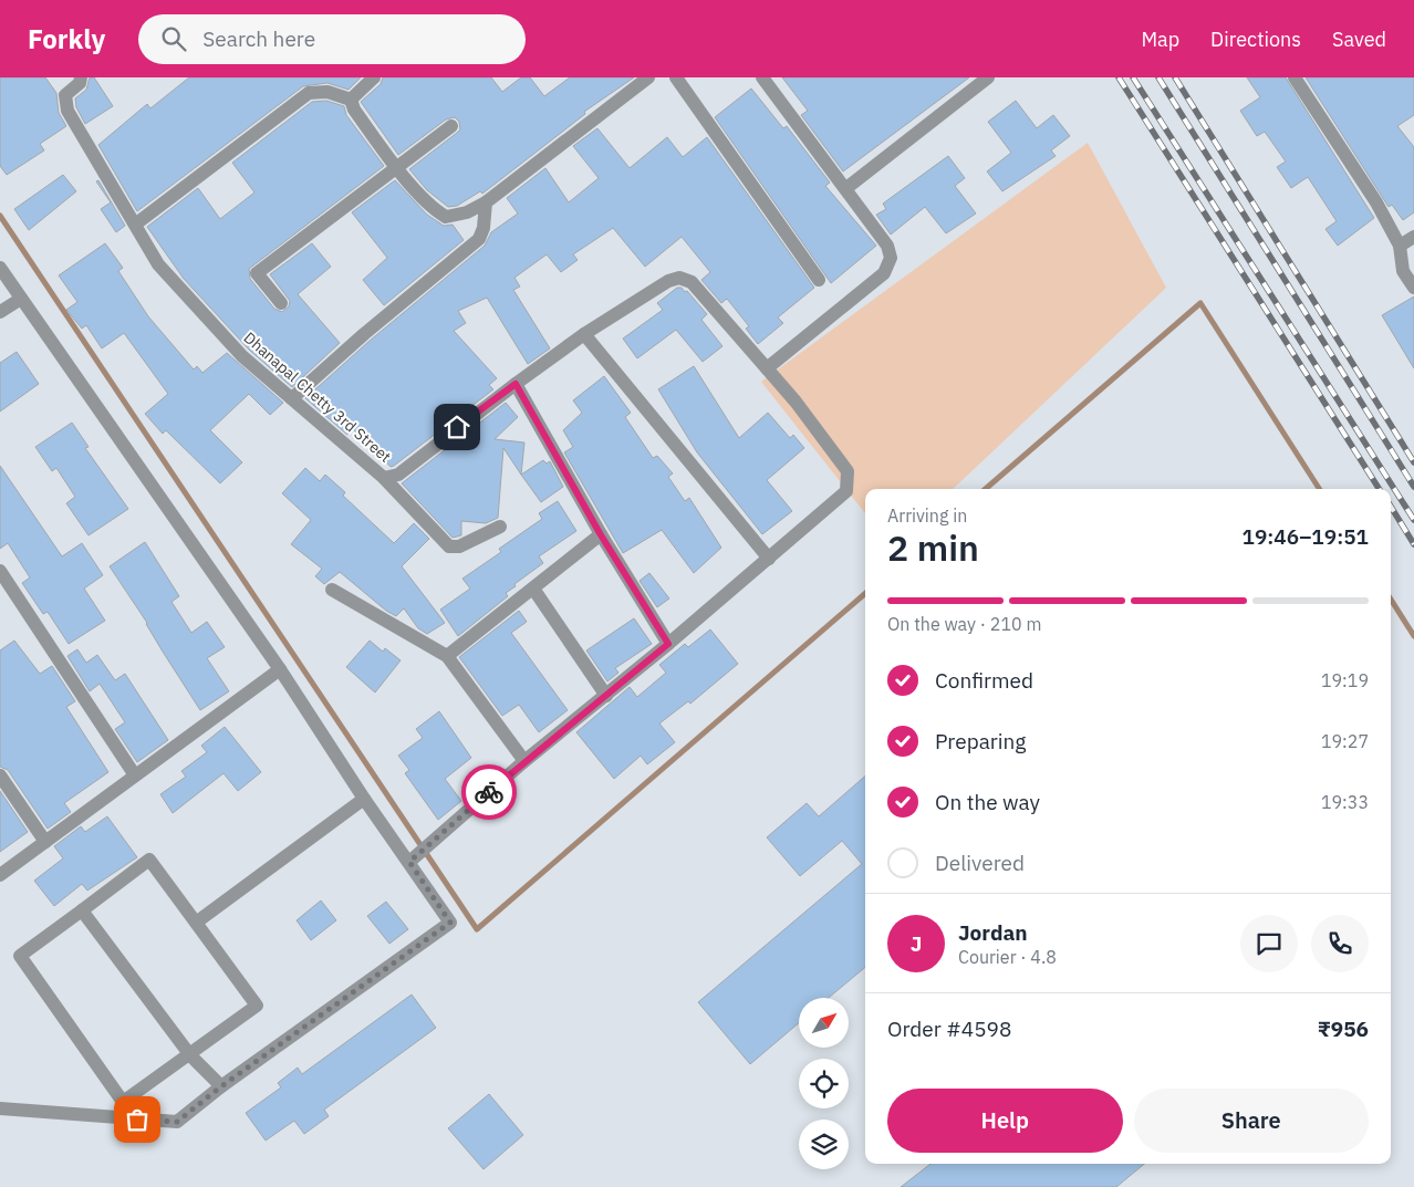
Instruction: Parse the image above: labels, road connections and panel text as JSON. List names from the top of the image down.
{
  "streets": {
    "street": ["Dhanapal Chetty 3rd Street"]
  },
  "north": "top right",
  "page": {
    "header": "Forkly",
    "search": "Search here",
    "nav": ["Map", "Directions", "Saved"],
    "heading": ["2 min", "Arriving in", "19:46–19:51"],
    "panel": [
      "Jordan",
      "Courier · 4.8",
      "Order #4598",
      "₹956"
    ],
    "bar": "On the way · 210 m",
    "list": [
      ["Confirmed", "19:19"],
      ["Preparing", "19:27"],
      ["On the way", "19:33"],
      "Delivered"
    ],
    "round": "J",
    "buttons": ["Help", "Share"]
  }
}
